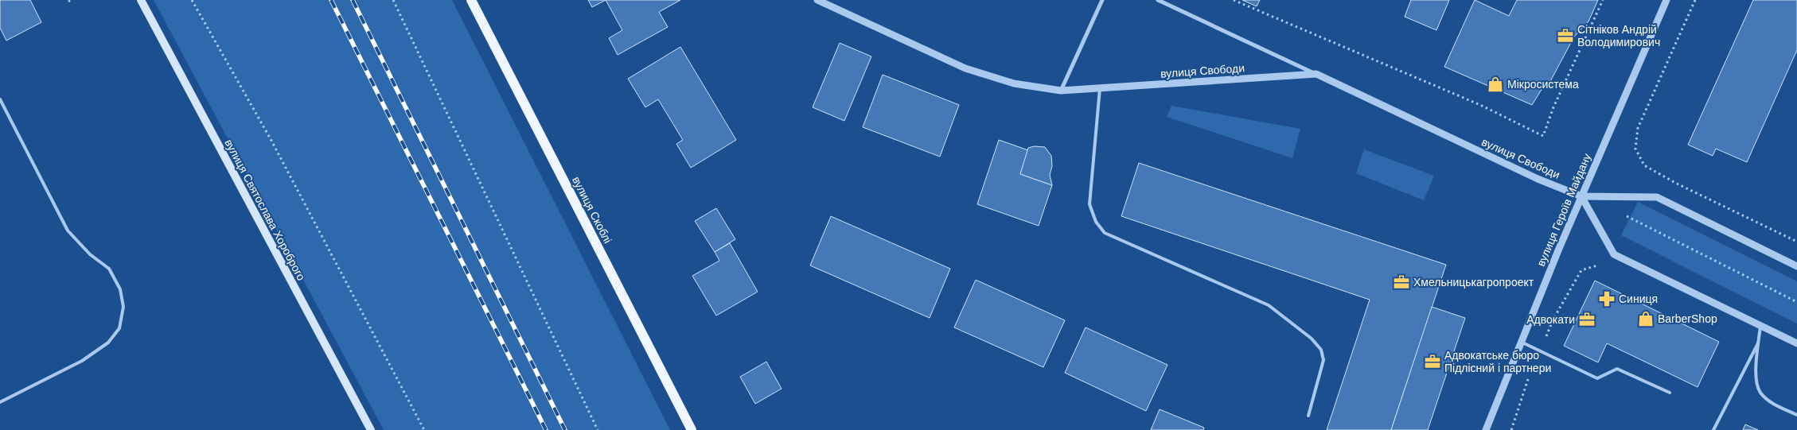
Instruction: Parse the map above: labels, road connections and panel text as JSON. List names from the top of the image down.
{
  "streets": {
    "main road": ["вулиця Святослава Хороброго", "вулиця Скоблі"],
    "street": ["вулиця Свободи", "вулиця Героїв Майдану"]
  },
  "crossings": [
    ["вулиця Свободи", "вулиця Героїв Майдану"]
  ],
  "places": {
    "office": [
      "Сітніков Андрій Володимирович",
      "Хмельницькагропроект",
      "Адвокати",
      "Адвокатське бюро Підлісний і партнери"
    ],
    "shop": ["Мікросистема", "BarberShop"],
    "pharmacy": ["Синиця"]
  }
}
